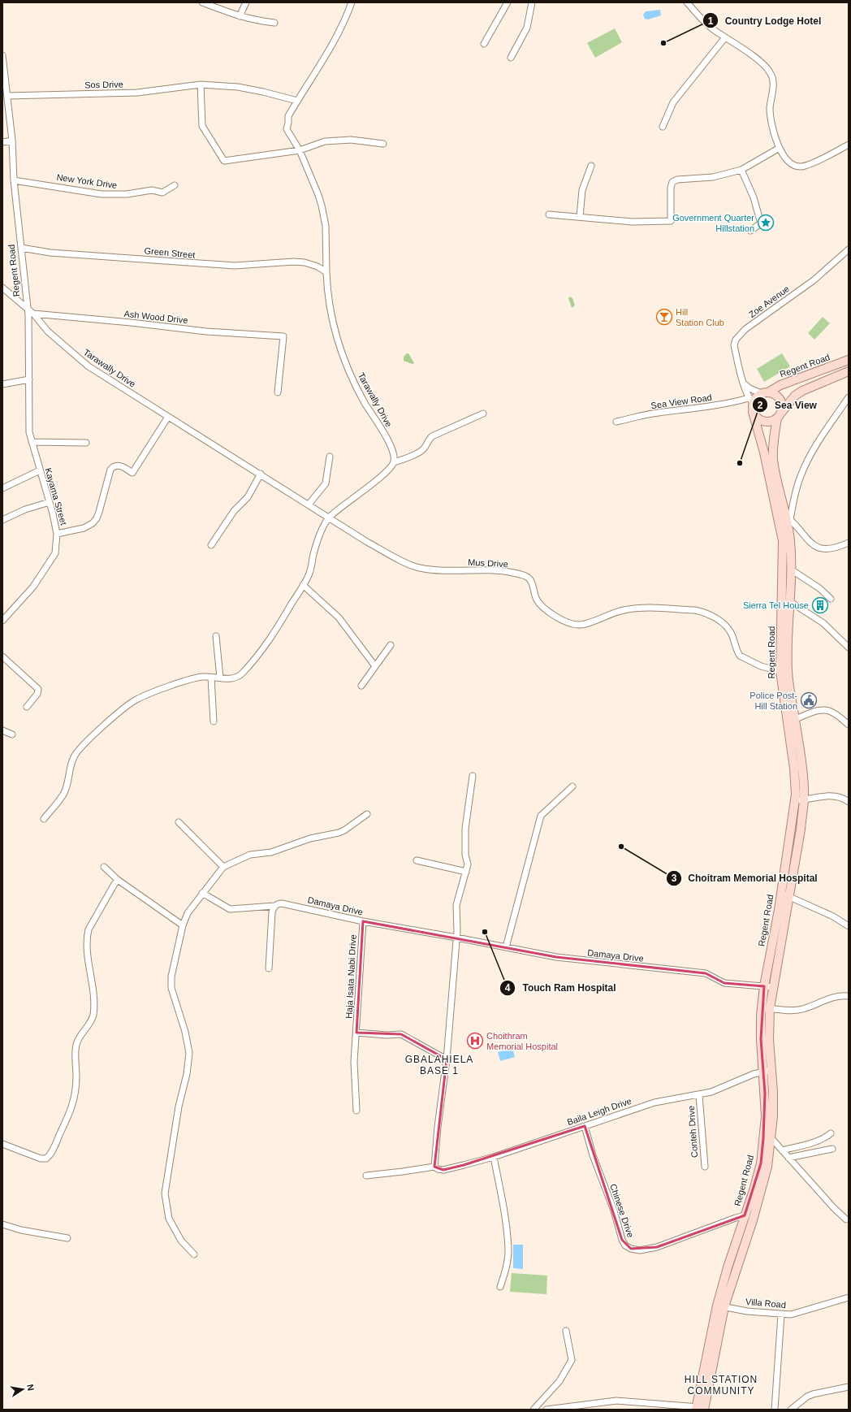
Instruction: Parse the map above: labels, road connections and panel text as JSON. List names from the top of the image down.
{
  "streets": {
    "main road": ["Regent Road"],
    "street": [
      "Sos Drive",
      "New York Drive",
      "Green Street",
      "Zoe Avenue",
      "Ash Wood Drive",
      "Tarawally Drive",
      "Sea View Road",
      "Kayama Street",
      "Mus Drive",
      "Damaya Drive",
      "Haja Isata Nabi Drive",
      "Baila Leigh Drive",
      "Conteh Drive",
      "Chinese Drive",
      "Villa Road"
    ]
  },
  "crossings": [
    ["Sos Drive", "Regent Road"],
    ["Sos Drive", "Tarawally Drive"],
    ["New York Drive", "Regent Road"],
    ["Green Street", "Regent Road"],
    ["Green Street", "Tarawally Drive"],
    ["Regent Road", "Zoe Avenue"],
    ["Regent Road", "Sea View Road"],
    ["Regent Road", "Kayama Street"],
    ["Regent Road", "Mus Drive"],
    ["Regent Road", "Damaya Drive"],
    ["Regent Road", "Baila Leigh Drive"],
    ["Regent Road", "Chinese Drive"],
    ["Regent Road", "Villa Road"],
    ["Zoe Avenue", "Sea View Road"],
    ["Ash Wood Drive", "Tarawally Drive"],
    ["Tarawally Drive", "Mus Drive"],
    ["Damaya Drive", "Haja Isata Nabi Drive"],
    ["Baila Leigh Drive", "Conteh Drive"],
    ["Baila Leigh Drive", "Chinese Drive"]
  ],
  "districts": ["GBALAHIELA BASE 1", "HILL STATION COMMUNITY"],
  "places": {
    "other": [
      "Country Lodge Hotel",
      "Sea View",
      "Choitram Memorial Hospital",
      "Touch Ram Hospital"
    ],
    "place": ["Government Quarter Hillstation"],
    "bar": ["Hill Station Club"],
    "building": ["Sierra Tel House"],
    "public building": ["Police Post- Hill Station"],
    "hospital": ["Choithram Memorial Hospital"]
  },
  "north": "right"
}
